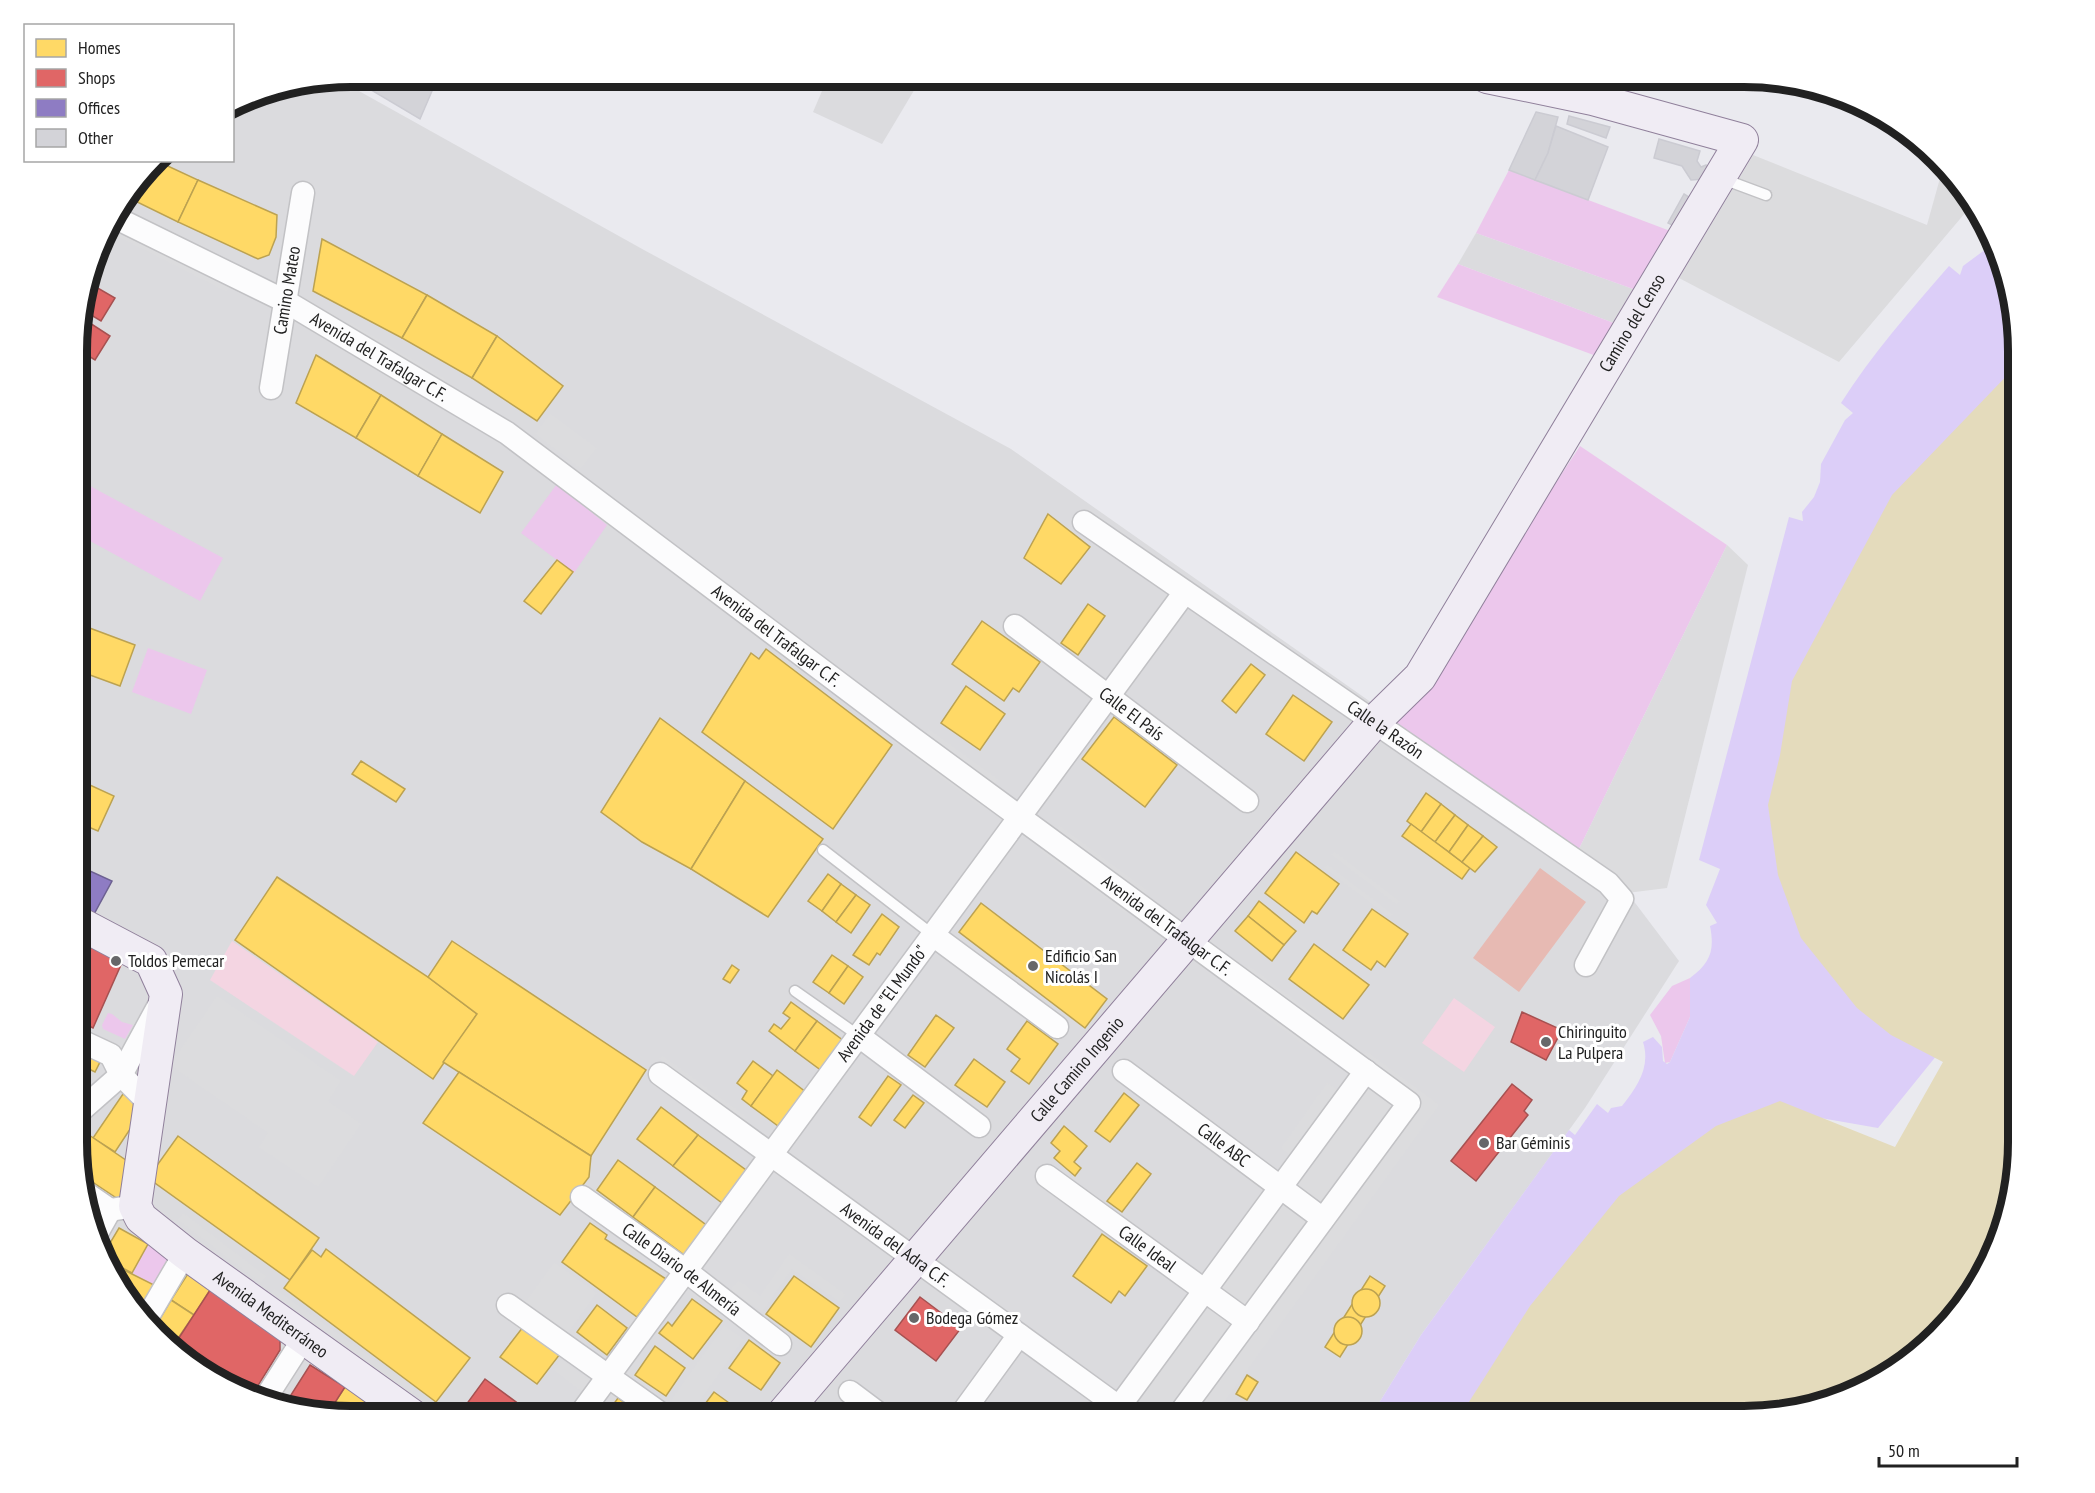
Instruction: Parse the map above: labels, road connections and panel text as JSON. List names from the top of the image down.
{
  "streets": {
    "street": [
      "Camino Mateo",
      "Camino del Censo",
      "Avenida del Trafalgar C.F.",
      "Calle El País",
      "Calle la Razón",
      "Avenida de \"El Mundo\"",
      "Calle Camino Ingenio",
      "Calle ABC",
      "Avenida del Adra C.F.",
      "Calle Ideal",
      "Calle Diario de Almería",
      "Avenida Mediterráneo"
    ]
  },
  "crossings": [
    ["Camino Mateo", "Avenida del Trafalgar C.F."],
    ["Camino del Censo", "Calle la Razón"],
    ["Camino del Censo", "Calle Camino Ingenio"],
    ["Avenida del Trafalgar C.F.", "Avenida de \"El Mundo\""],
    ["Avenida del Trafalgar C.F.", "Calle Camino Ingenio"],
    ["Avenida del Trafalgar C.F.", "Calle ABC"],
    ["Calle El País", "Avenida de \"El Mundo\""],
    ["Calle la Razón", "Avenida de \"El Mundo\""],
    ["Calle la Razón", "Calle Camino Ingenio"],
    ["Avenida de \"El Mundo\"", "Avenida del Adra C.F."],
    ["Avenida de \"El Mundo\"", "Calle Diario de Almería"],
    ["Calle Camino Ingenio", "Avenida del Adra C.F."]
  ],
  "places": [
    "Toldos Pemecar",
    "Edificio San Nicolás I",
    "Chiringuito La Pulpera",
    "Bar Géminis",
    "Bodega Gómez"
  ],
  "legend": [
    "Homes",
    "Shops",
    "Offices",
    "Other"
  ],
  "scale_bar": "50 m"
}
